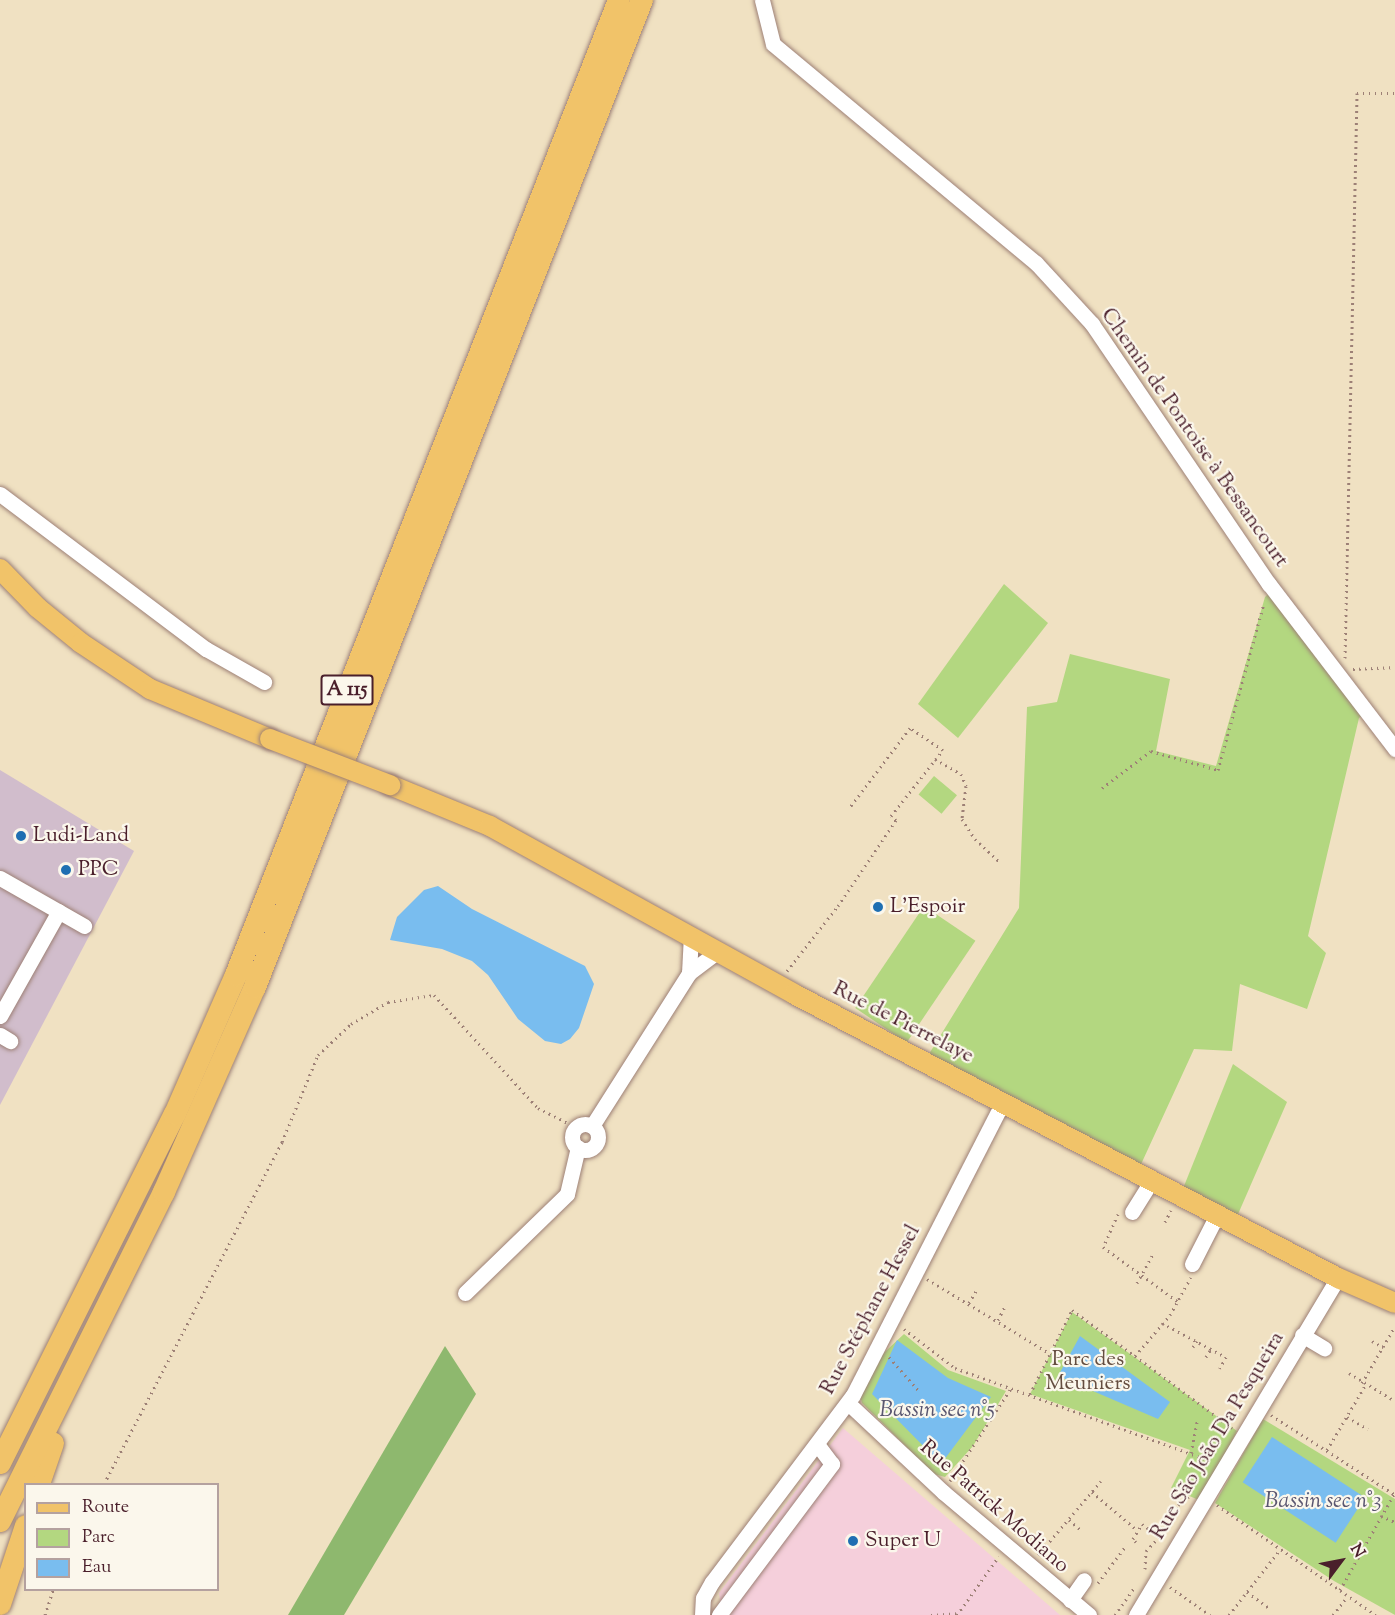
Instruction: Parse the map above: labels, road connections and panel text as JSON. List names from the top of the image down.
{
  "streets": {
    "highway": ["A 115"],
    "main road": ["Rue de Pierrelaye"],
    "street": [
      "Chemin de Pontoise à Bessancourt",
      "Rue Stéphane Hessel",
      "Rue São João Da Pesqueira",
      "Rue Patrick Modiano"
    ]
  },
  "crossings": [
    ["Rue de Pierrelaye", "Rue Stéphane Hessel"],
    ["Rue de Pierrelaye", "Rue São João Da Pesqueira"],
    ["Rue Stéphane Hessel", "Rue Patrick Modiano"]
  ],
  "water": ["Bassin sec n°5", "Bassin sec n°3"],
  "parks": ["Parc des Meuniers"],
  "places": [
    "Ludi-Land",
    "PPC",
    "L'Espoir",
    "Super U"
  ],
  "legend": ["Route", "Parc", "Eau"],
  "north": "top right"
}
